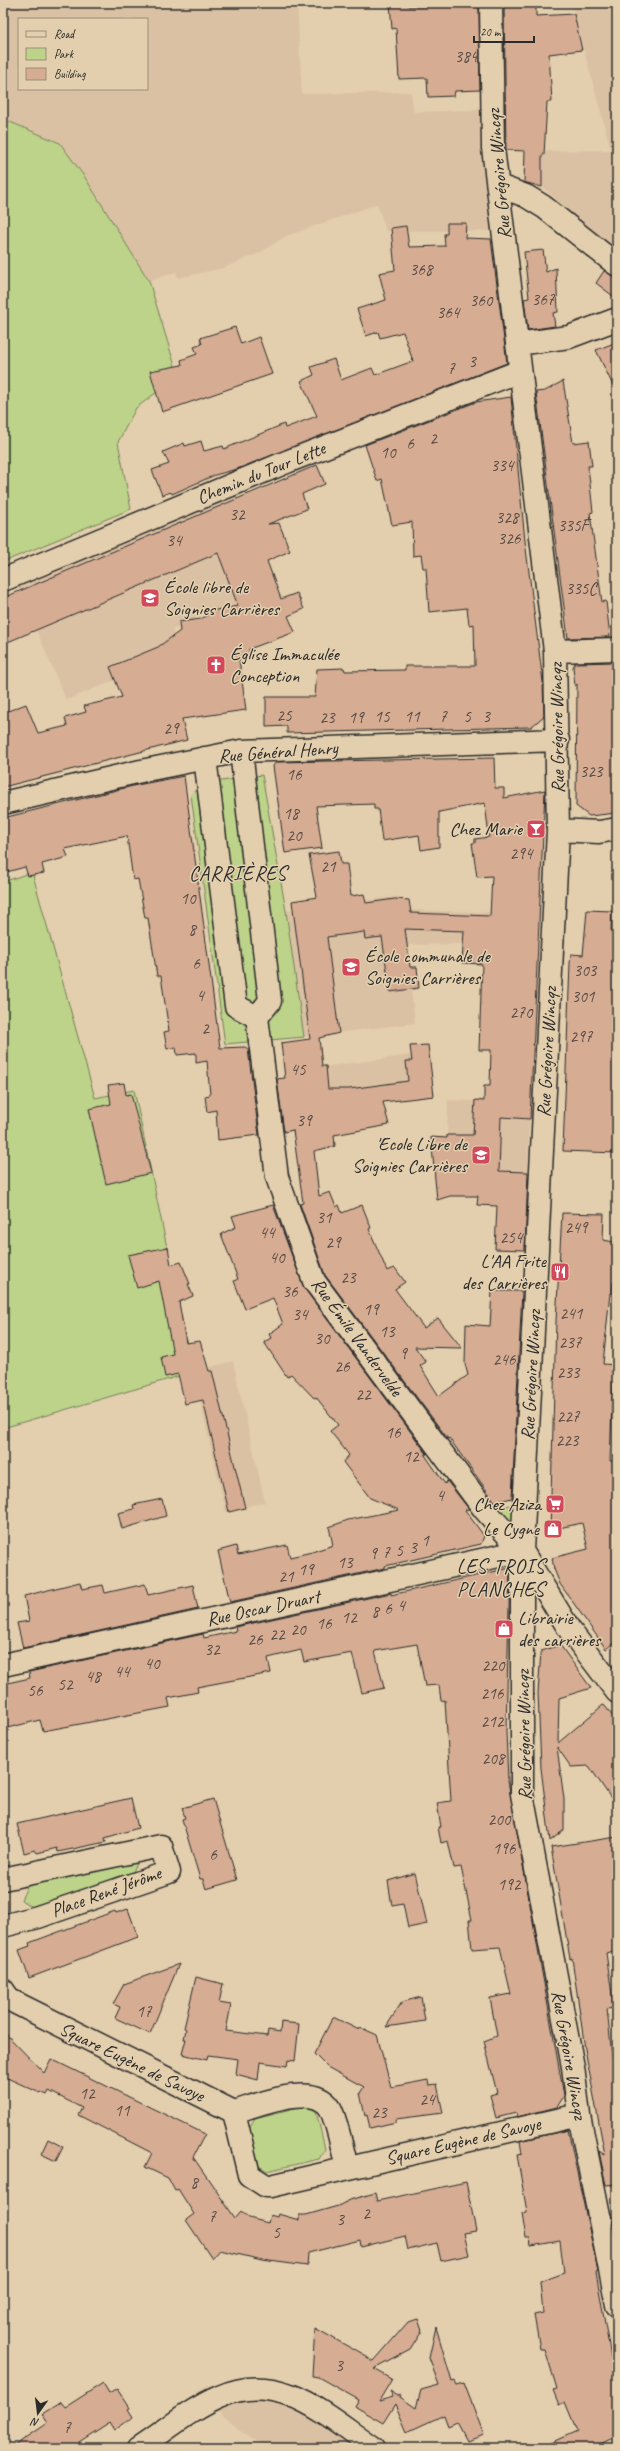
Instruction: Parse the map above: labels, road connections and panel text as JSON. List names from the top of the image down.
{
  "streets": {
    "street": [
      "Rue Grégoire Wincqz",
      "Chemin du Tour Lette",
      "Rue Général Henry",
      "Rue Émile Vandervelde",
      "Rue Oscar Druart",
      "Place René Jérôme",
      "Square Eugène de Savoye"
    ]
  },
  "crossings": [
    ["Rue Grégoire Wincqz", "Chemin du Tour Lette"],
    ["Rue Grégoire Wincqz", "Rue Général Henry"],
    ["Rue Grégoire Wincqz", "Rue Émile Vandervelde"],
    ["Rue Grégoire Wincqz", "Rue Oscar Druart"],
    ["Rue Grégoire Wincqz", "Square Eugène de Savoye"],
    ["Rue Émile Vandervelde", "Rue Oscar Druart"]
  ],
  "districts": ["CARRIÈRES", "LES TROIS PLANCHES"],
  "places": {
    "school or university": ["École libre de Soignies Carrières", "École communale de Soignies Carrières", "'Ecole Libre de Soignies Carrières"],
    "church": ["Église Immaculée Conception"],
    "bar": ["Chez Marie"],
    "restaurant": ["L'AA Frite des Carrières"],
    "supermarket": ["Chez Aziza"],
    "shop": ["Le Cygne", "Librairie des carrières"]
  },
  "house_numbers": [
    "384",
    "368",
    "367",
    "360",
    "364",
    "3",
    "7",
    "2",
    "6",
    "10",
    "334",
    "32",
    "328",
    "335F",
    "326",
    "34",
    "335C",
    "25",
    "15",
    "11",
    "7",
    "5",
    "3",
    "23",
    "19",
    "29",
    "323",
    "16",
    "18",
    "20",
    "294",
    "21",
    "10",
    "8",
    "6",
    "303",
    "4",
    "301",
    "270",
    "2",
    "297",
    "45",
    "39",
    "31",
    "249",
    "44",
    "254",
    "29",
    "40",
    "23",
    "36",
    "19",
    "241",
    "34",
    "13",
    "30",
    "237",
    "9",
    "246",
    "26",
    "233",
    "22",
    "227",
    "16",
    "223",
    "12",
    "4",
    "1",
    "3",
    "5",
    "7",
    "9",
    "13",
    "19",
    "21",
    "4",
    "6",
    "8",
    "12",
    "16",
    "20",
    "22",
    "26",
    "32",
    "40",
    "220",
    "44",
    "48",
    "52",
    "56",
    "216",
    "212",
    "208",
    "200",
    "196",
    "6",
    "192",
    "17",
    "12",
    "24",
    "11",
    "23",
    "8",
    "2",
    "7",
    "3",
    "5",
    "3",
    "7"
  ],
  "legend": ["Road", "Park", "Building"],
  "scale_bar": "20 m",
  "north": "bottom"
}
